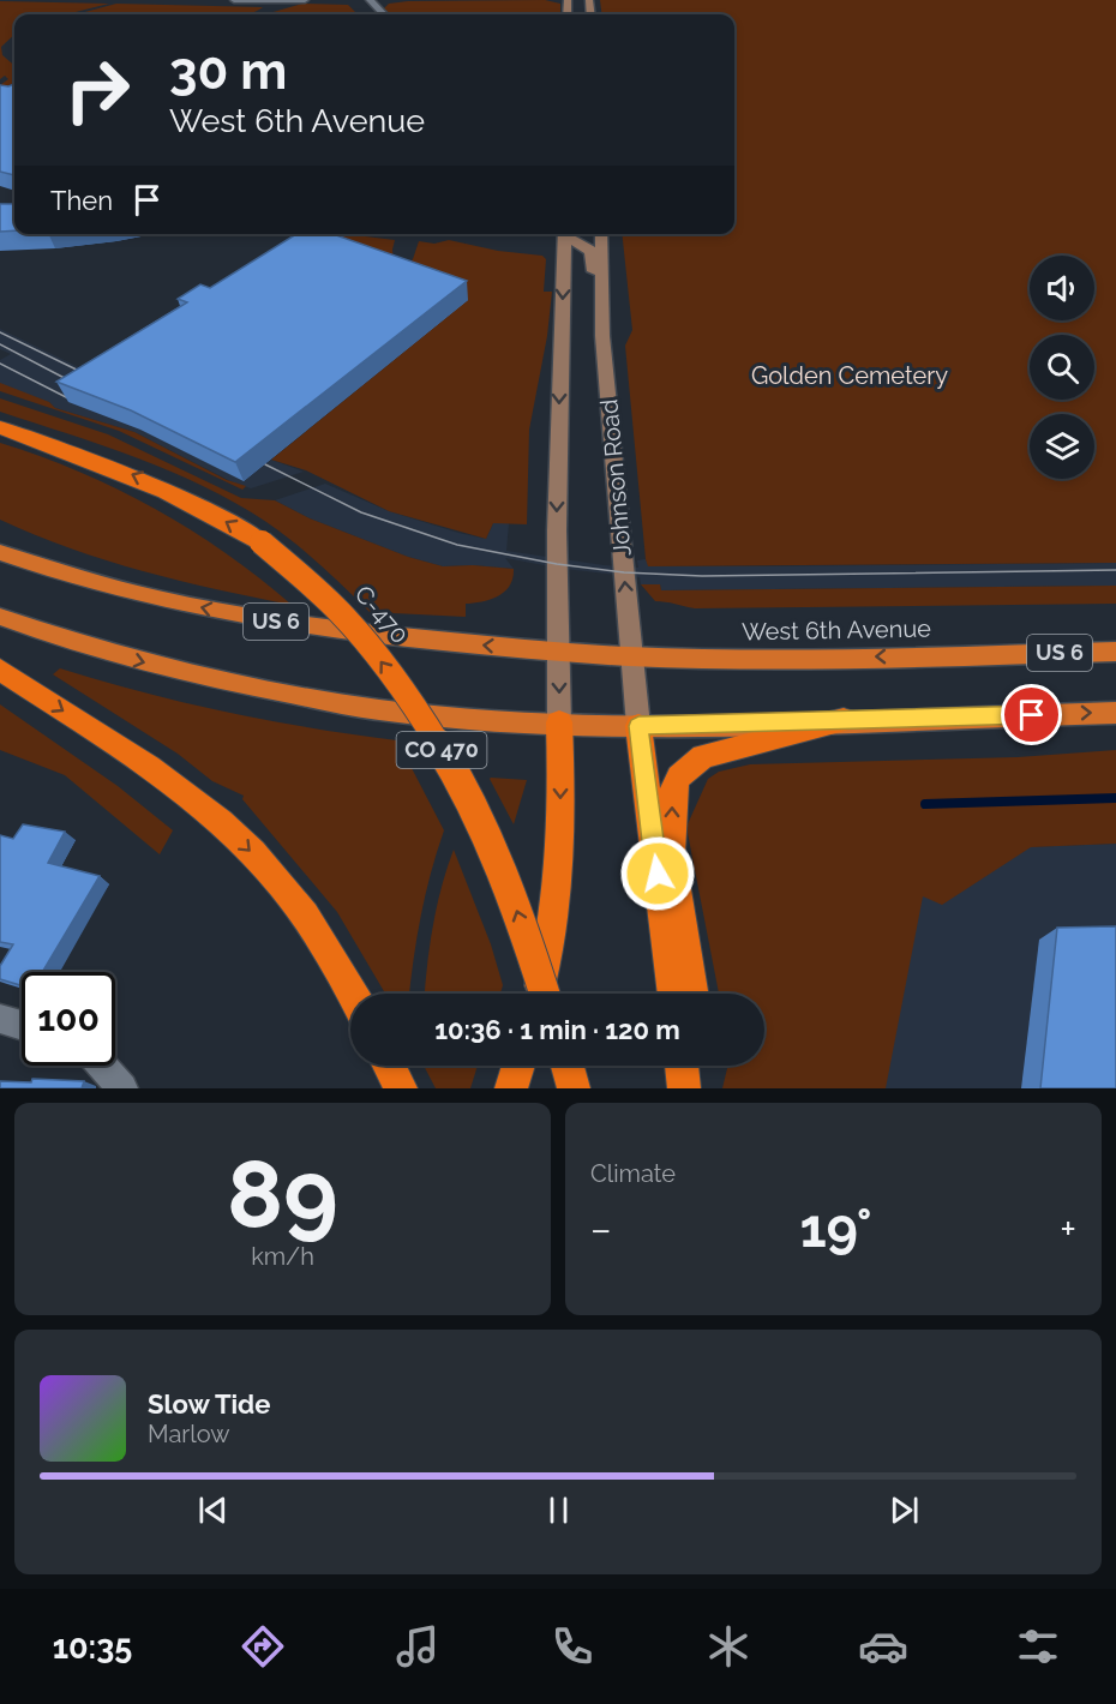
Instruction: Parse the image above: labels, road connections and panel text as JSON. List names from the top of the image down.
{
  "streets": {
    "highway": [
      "C-470",
      "US 6",
      "West 6th Avenue",
      "CO 470"
    ],
    "main road": ["Johnson Road"]
  },
  "crossings": [
    ["Johnson Road", "West 6th Avenue"],
    ["US 6", "West 6th Avenue"]
  ],
  "one_way": ["C-470"],
  "parks": ["Golden Cemetery"],
  "page": {
    "turn": ["30 m", "West 6th Avenue"],
    "then": "Then",
    "limit": "100",
    "trip": "10:36 · 1 min · 120 m",
    "tile": [
      ["89", "km/h"],
      "Climate"
    ],
    "heat": ["−", "19°", "+"],
    "song": ["Slow Tide", "Marlow"],
    "tabs": "10:35"
  }
}
